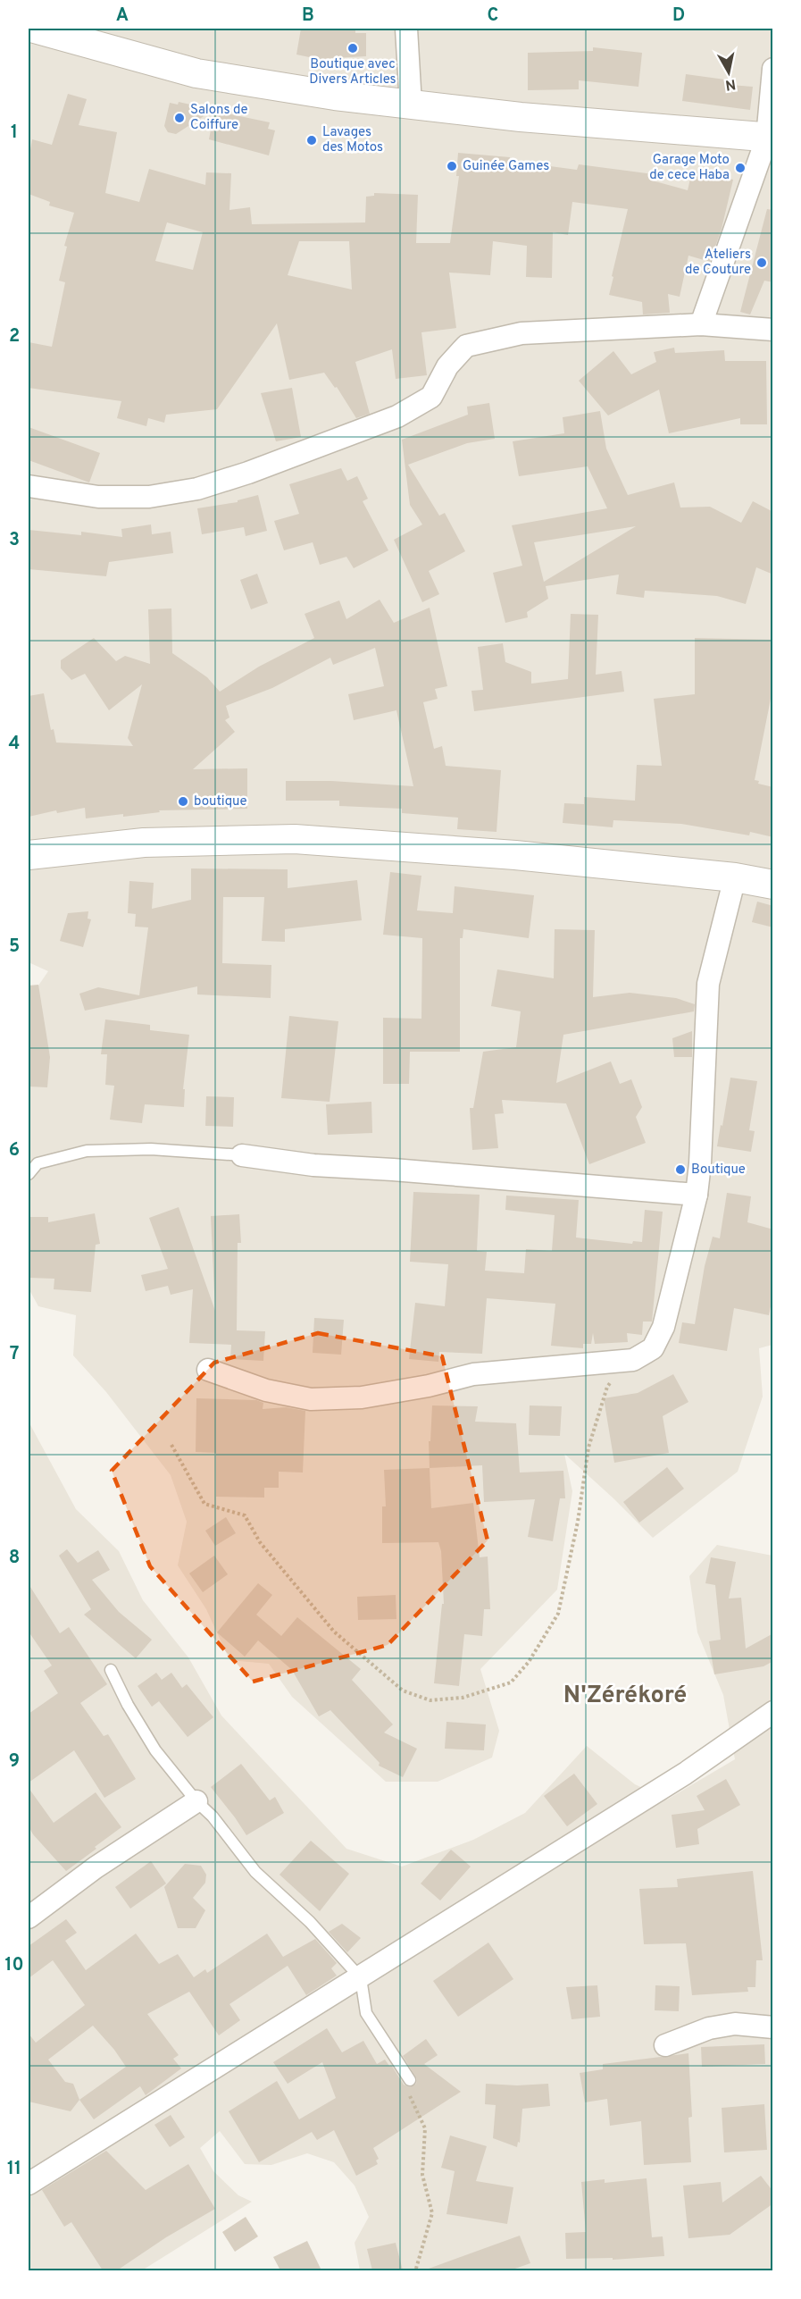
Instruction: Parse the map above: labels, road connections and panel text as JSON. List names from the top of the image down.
{
  "districts": ["N'Zérékoré"],
  "places": [
    "Boutique avec Divers Articles",
    "Salons de Coiffure",
    "Lavages des Motos",
    "Guinée Games",
    "Garage Moto de cece Haba",
    "Ateliers de Couture",
    "boutique",
    "Boutique"
  ],
  "north": "bottom",
  "grid": {
    "columns": [
      "A",
      "B",
      "C",
      "D"
    ],
    "rows": [
      "1",
      "2",
      "3",
      "4",
      "5",
      "6",
      "7",
      "8",
      "9",
      "10",
      "11"
    ]
  }
}
